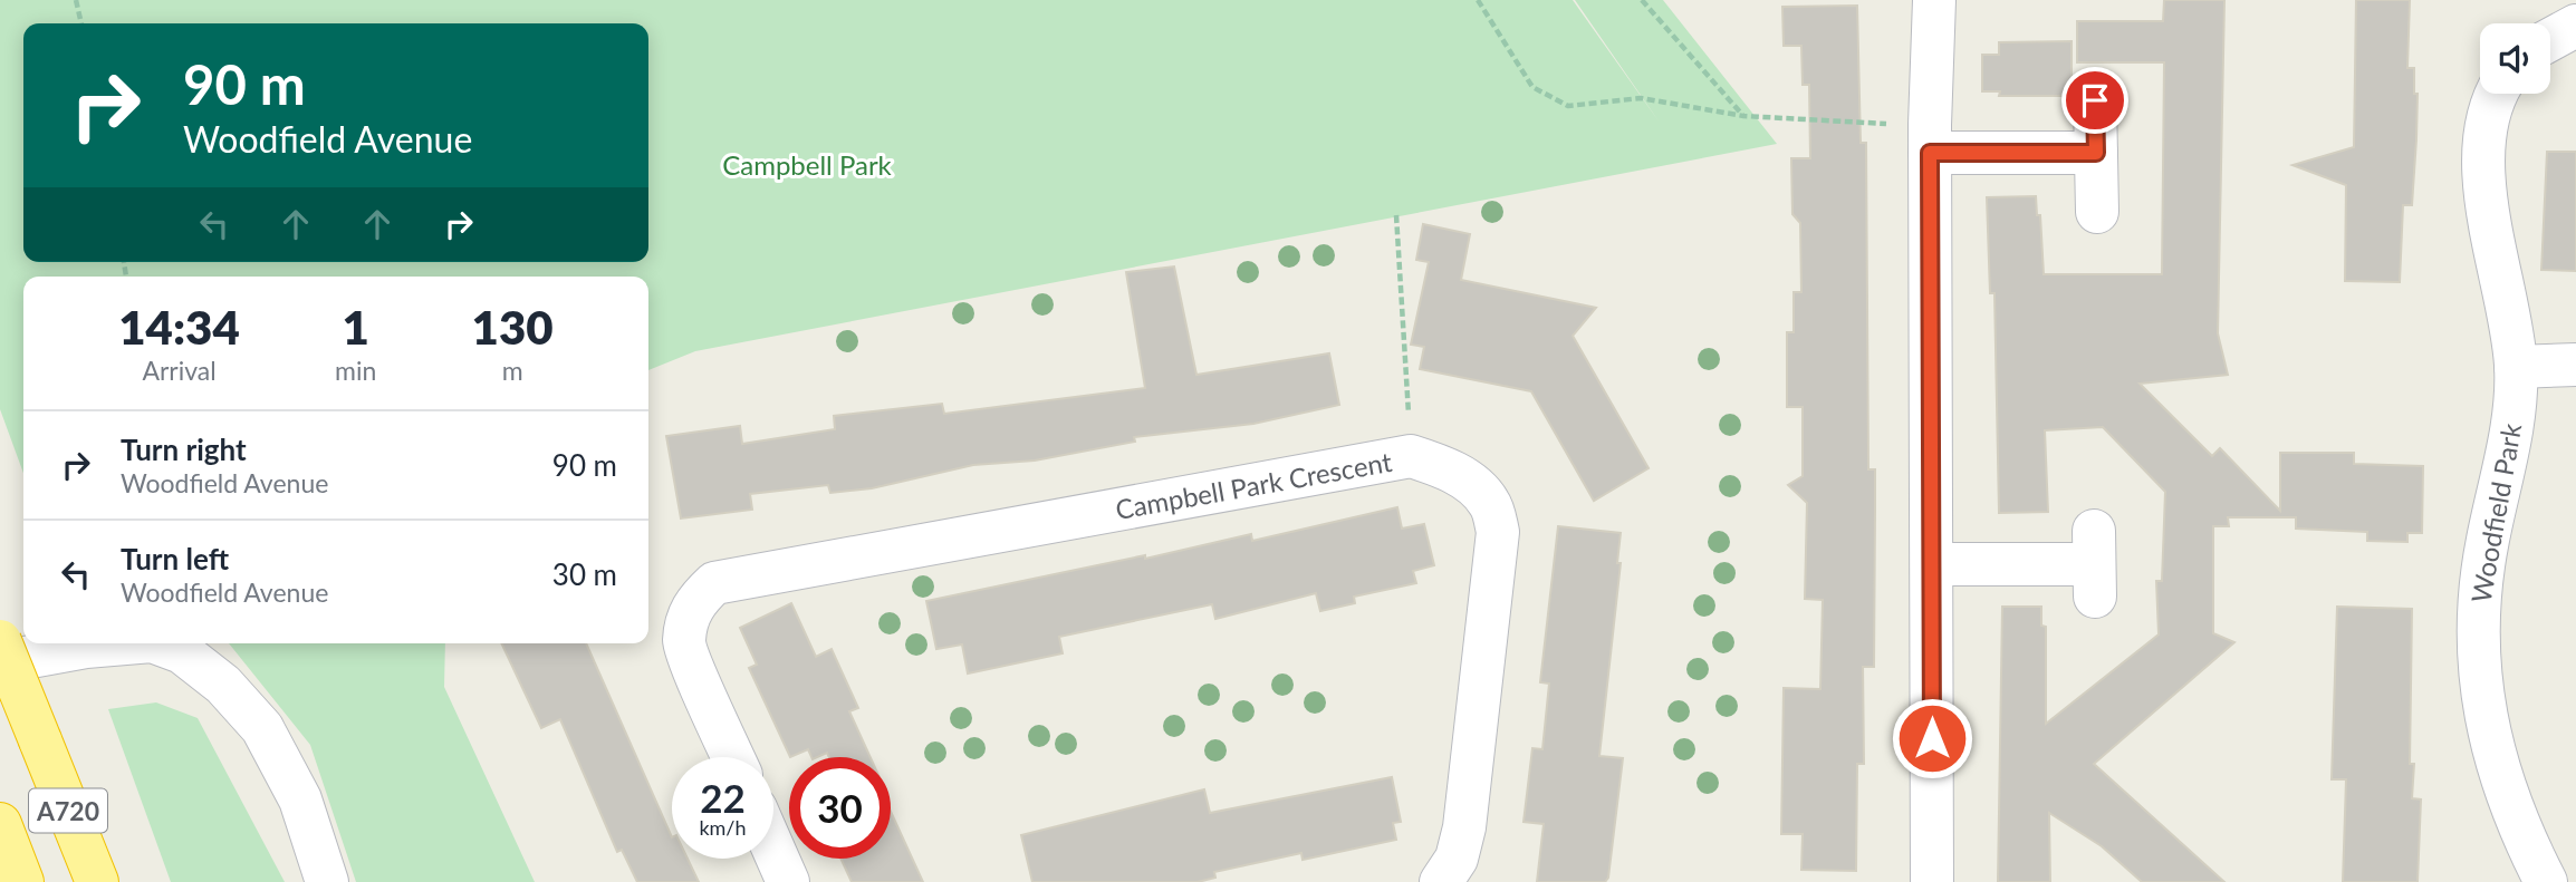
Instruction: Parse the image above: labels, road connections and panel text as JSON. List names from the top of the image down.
{
  "streets": {
    "highway": ["A720"],
    "street": ["Campbell Park Crescent", "Woodfield Park"]
  },
  "parks": ["Campbell Park"],
  "page": {
    "turn": ["90 m", "Woodfield Avenue"],
    "eta": [
      "14:34",
      "Arrival",
      "1",
      "min",
      "130",
      "m"
    ],
    "list": [
      {
        "name": "Turn right",
        "note": "Woodfield Avenue",
        "value": "90 m"
      },
      {
        "name": "Turn left",
        "note": "Woodfield Avenue",
        "value": "30 m"
      }
    ],
    "speed": "22 km/h",
    "limit": "30"
  }
}
